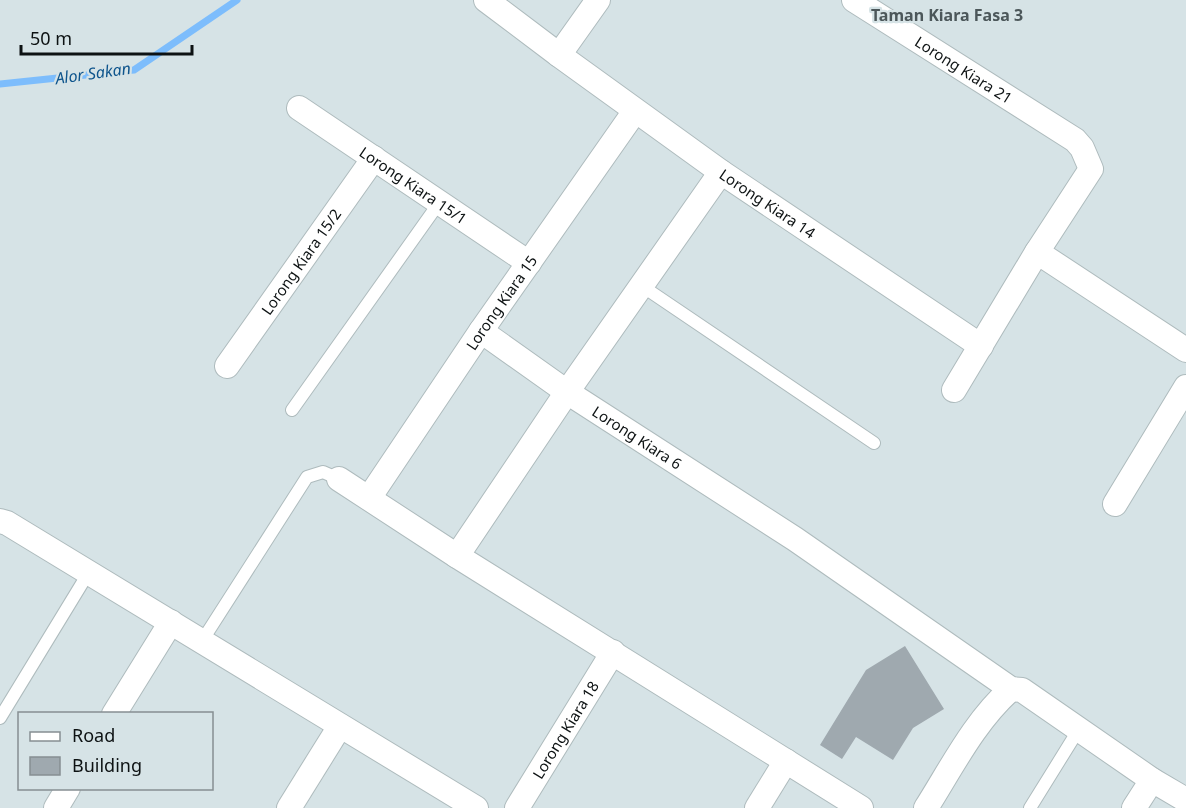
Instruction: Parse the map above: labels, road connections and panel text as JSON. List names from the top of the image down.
{
  "streets": {
    "street": [
      "Lorong Kiara 21",
      "Lorong Kiara 15/1",
      "Lorong Kiara 14",
      "Lorong Kiara 15/2",
      "Lorong Kiara 15",
      "Lorong Kiara 6",
      "Lorong Kiara 18"
    ]
  },
  "crossings": [
    ["Lorong Kiara 15/1", "Lorong Kiara 15/2"],
    ["Lorong Kiara 15/1", "Lorong Kiara 15"],
    ["Lorong Kiara 14", "Lorong Kiara 15"],
    ["Lorong Kiara 15", "Lorong Kiara 6"]
  ],
  "districts": ["Taman Kiara Fasa 3"],
  "water": ["Alor Sakan"],
  "legend": ["Road", "Building"],
  "scale_bar": "50 m"
}
